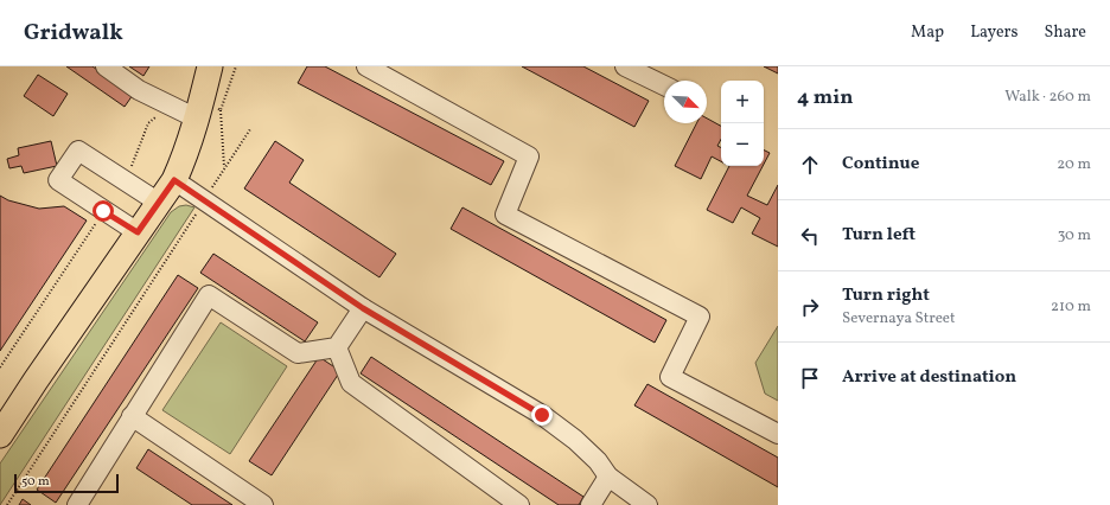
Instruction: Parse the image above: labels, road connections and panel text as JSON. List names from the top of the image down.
{
  "scale_bar": "50 m",
  "north": "bottom right",
  "page": {
    "header": "Gridwalk",
    "nav": ["Map", "Layers", "Share"],
    "heading": ["4 min", "Walk · 260 m"],
    "map_buttons": ["+", "−"],
    "list": [
      ["Continue", "20 m"],
      ["Turn left", "30 m"],
      ["Turn right", "Severnaya Street", "210 m"],
      "Arrive at destination"
    ],
    "scale": "50 m"
  }
}
